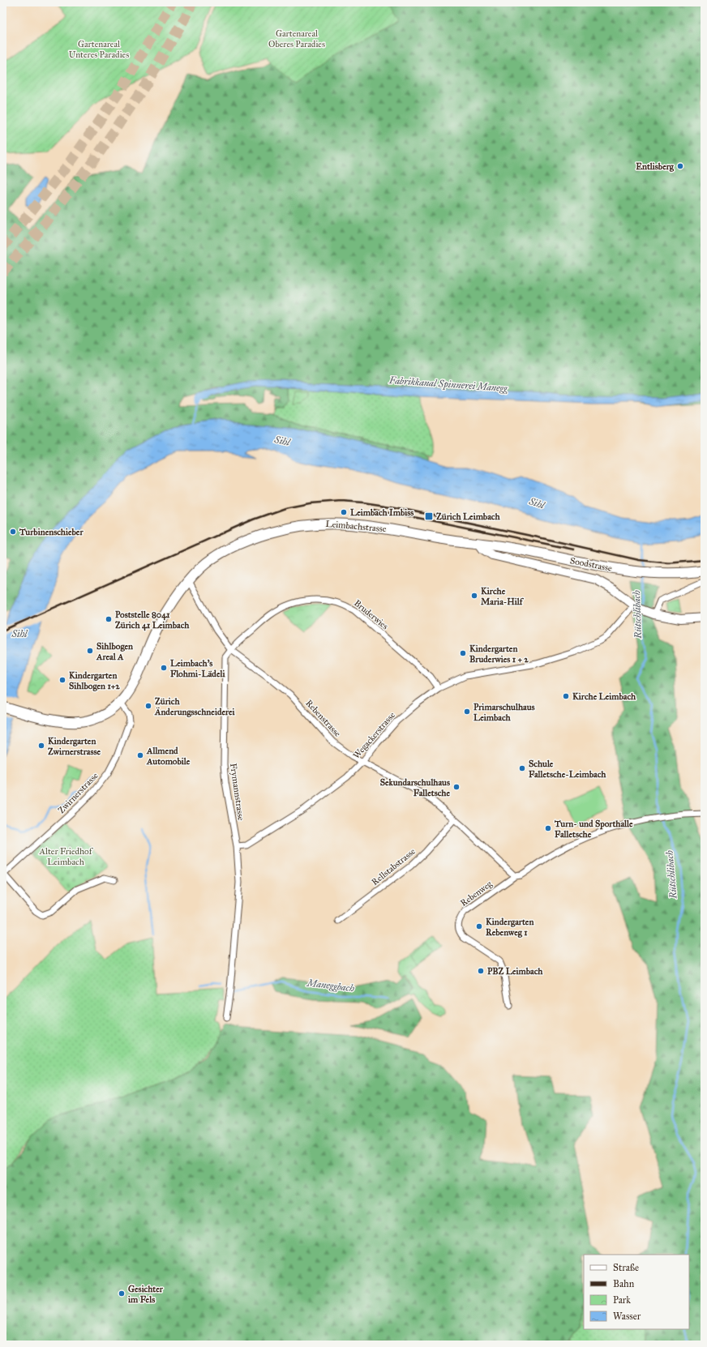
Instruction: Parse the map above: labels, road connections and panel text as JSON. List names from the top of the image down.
{
  "streets": {
    "main road": ["Leimbachstrasse", "Soodstrasse"],
    "street": [
      "Bruderwies",
      "Rebenstrasse",
      "Wegackerstrasse",
      "Frymannstrasse",
      "Zwirnerstrasse",
      "Rellstabstrasse",
      "Rebenweg"
    ]
  },
  "crossings": [
    ["Leimbachstrasse", "Soodstrasse"],
    ["Leimbachstrasse", "Zwirnerstrasse"],
    ["Bruderwies", "Rebenstrasse"],
    ["Bruderwies", "Wegackerstrasse"],
    ["Bruderwies", "Frymannstrasse"],
    ["Rebenstrasse", "Wegackerstrasse"],
    ["Rebenstrasse", "Frymannstrasse"],
    ["Rebenstrasse", "Rellstabstrasse"],
    ["Rebenstrasse", "Rebenweg"],
    ["Wegackerstrasse", "Frymannstrasse"]
  ],
  "water": [
    "Fabrikkanal Spinnerei Manegg",
    "Sihl",
    "Rütschlibach",
    "Maneggbach"
  ],
  "parks": ["Gartenareal Oberes Paradies", "Gartenareal Unteres Paradies", "Alter Friedhof Leimbach"],
  "places": {
    "other": [
      "Entlisberg",
      "Leimbach Imbiss",
      "Turbinenschieber",
      "Kirche Maria-Hilf",
      "Poststelle 8041 Zürich 41 Leimbach",
      "Sihlbogen Areal A",
      "Kindergarten Bruderwies 1 + 2",
      "Leimbach's Flohmi-Lädeli",
      "Kindergarten Sihlbogen 1+2",
      "Kirche Leimbach",
      "Zürich Änderungsschneiderei",
      "Primarschulhaus Leimbach",
      "Kindergarten Zwirnerstrasse",
      "Allmend Automobile",
      "Schule Falletsche-Leimbach",
      "Sekundarschulhaus Falletsche",
      "Turn- und Sporthalle Falletsche",
      "Kindergarten Rebenweg 1",
      "PBZ Leimbach",
      "Gesichter im Fels"
    ],
    "transit": ["Zürich Leimbach"]
  },
  "legend": [
    "Straße",
    "Bahn",
    "Park",
    "Wasser"
  ]
}
